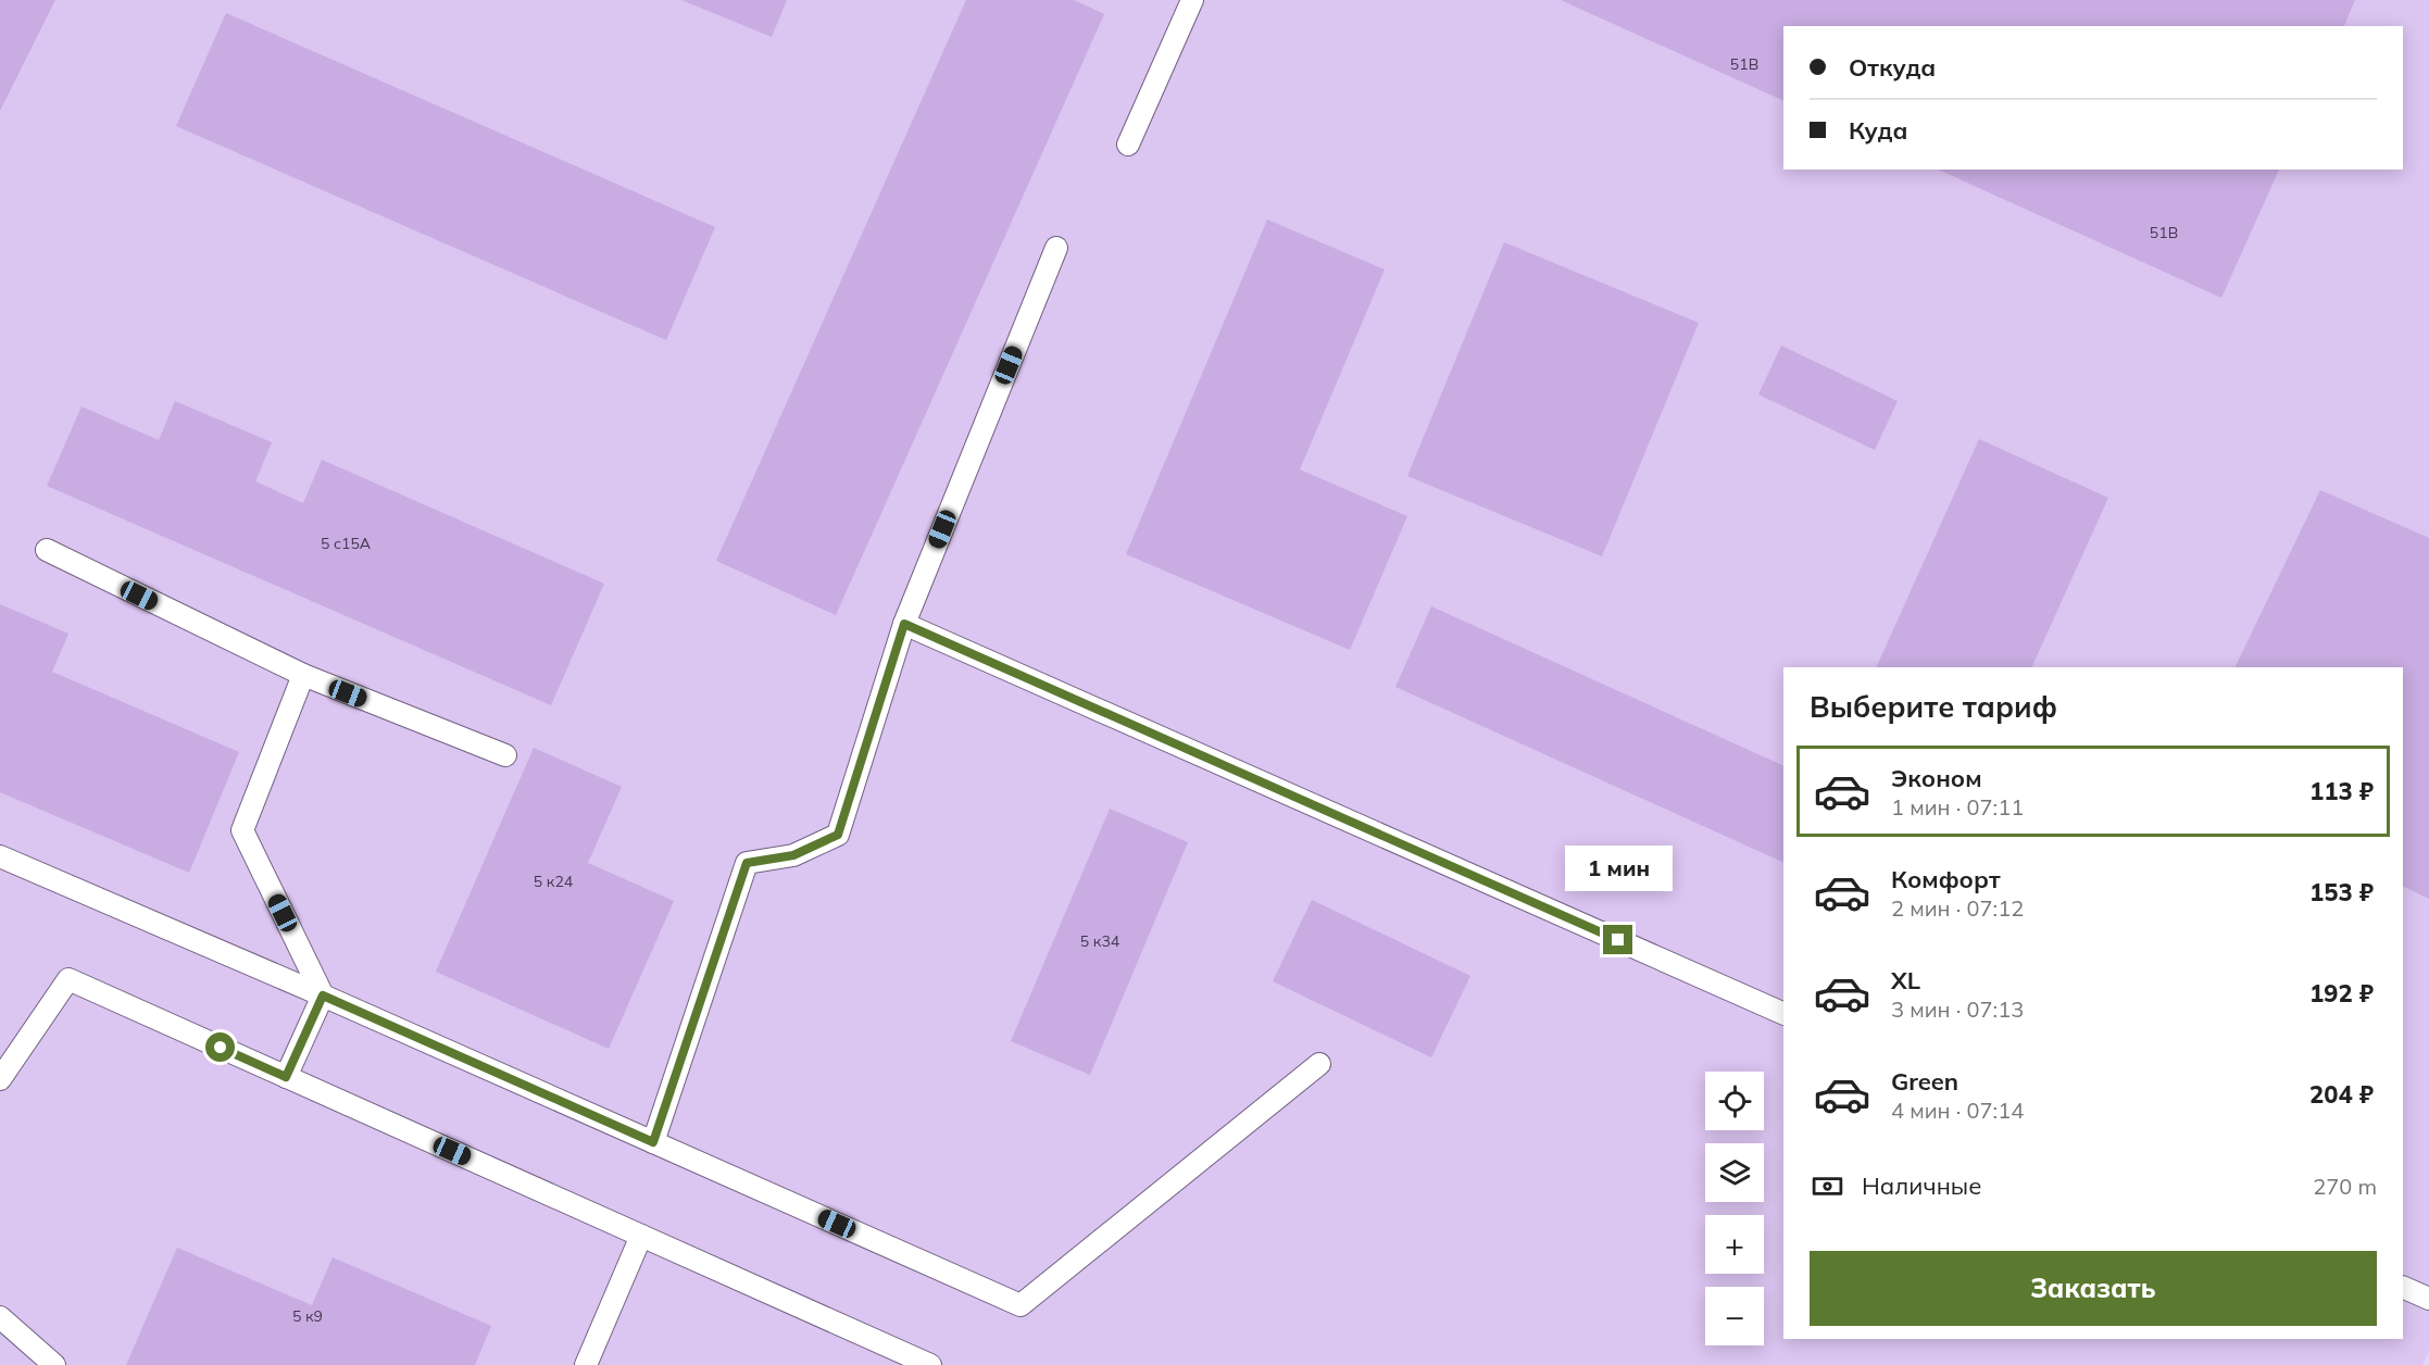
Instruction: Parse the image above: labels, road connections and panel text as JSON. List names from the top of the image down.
{
  "house_numbers": [
    "51В",
    "51В",
    "5 с15А",
    "5 к24",
    "5 к34",
    "5 к9"
  ],
  "page": {
    "banner": ["Откуда", "Куда"],
    "heading": "Выберите тариф",
    "list": [
      {
        "name": "Эконом",
        "note": "1 мин · 07:11",
        "value": "113 ₽"
      },
      {
        "name": "Комфорт",
        "note": "2 мин · 07:12",
        "value": "153 ₽"
      },
      {
        "name": "XL",
        "note": "3 мин · 07:13",
        "value": "192 ₽"
      },
      {
        "name": "Green",
        "note": "4 мин · 07:14",
        "value": "204 ₽"
      }
    ],
    "bubble": "1 мин",
    "map_buttons": ["+", "−"],
    "pay": ["Наличные", "270 m"],
    "buttons": "Заказать"
  }
}
